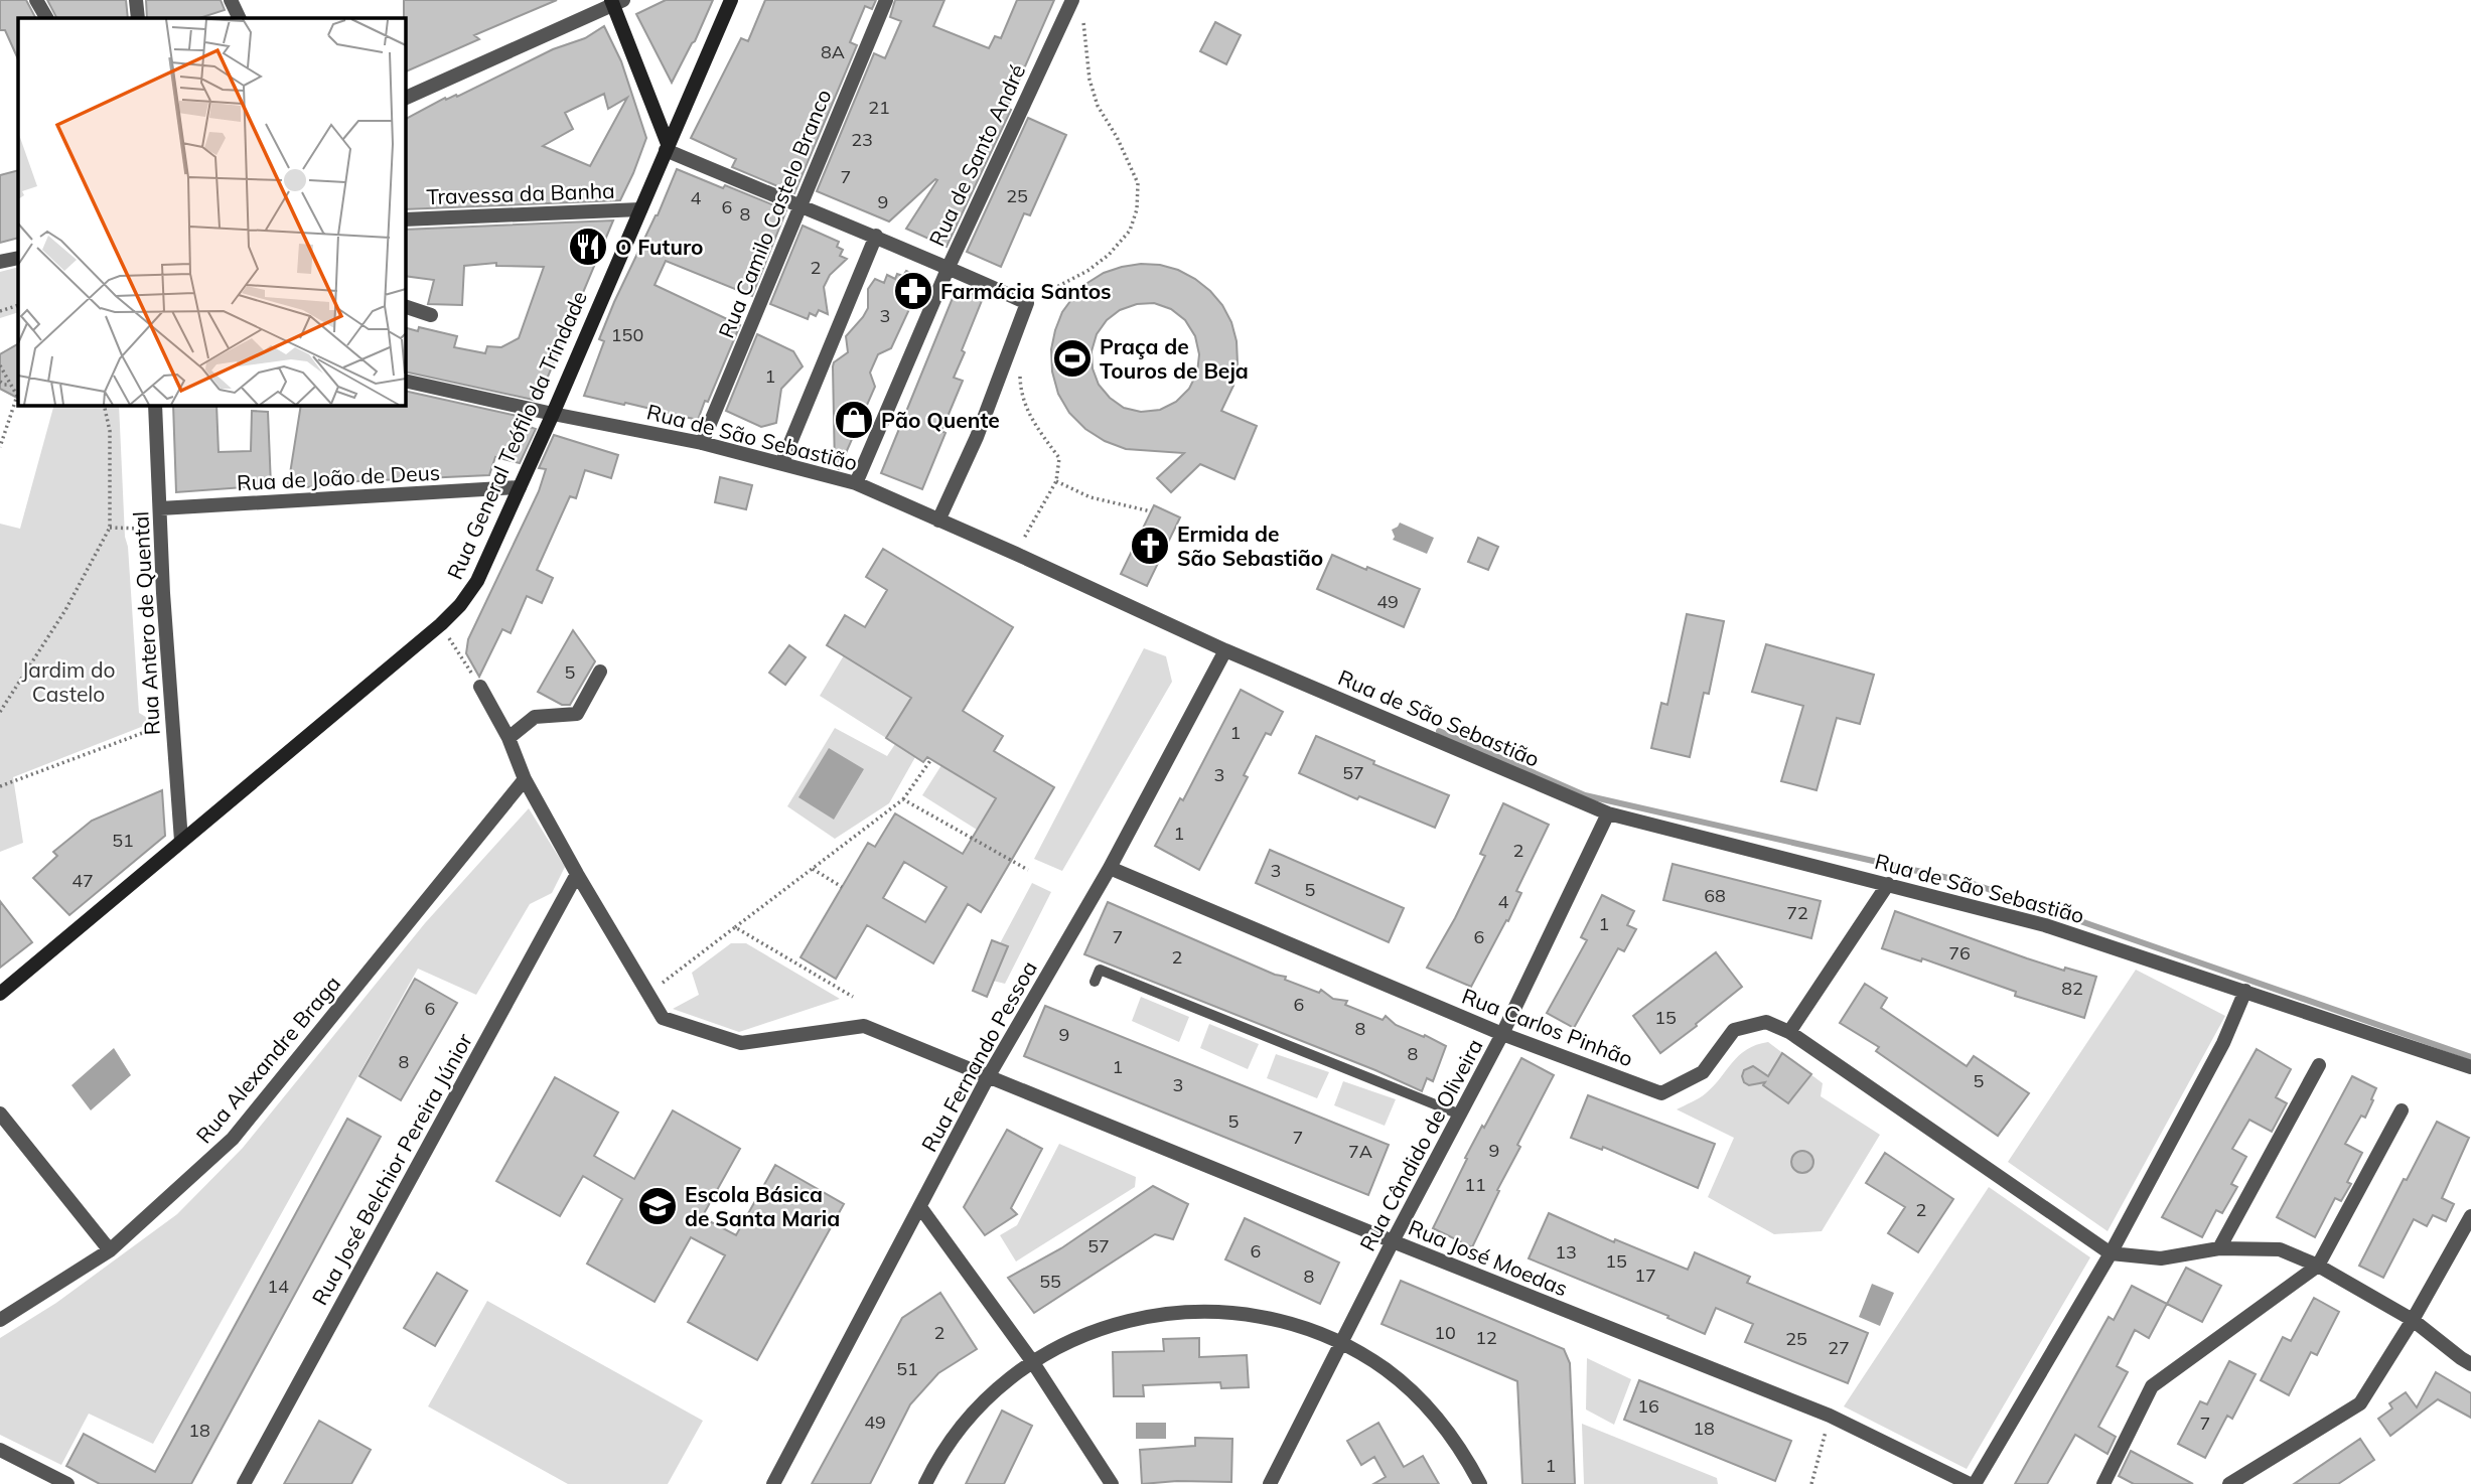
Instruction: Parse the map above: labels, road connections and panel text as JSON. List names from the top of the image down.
{
  "streets": {
    "main road": ["Rua General Teófilo da Trindade"],
    "street": [
      "Rua de Santo André",
      "Travessa da Banha",
      "Rua Camilo Castelo Branco",
      "Rua de São Sebastião",
      "Rua de João de Deus",
      "Rua Antero de Quental",
      "Rua Carlos Pinhão",
      "Rua Fernando Pessoa",
      "Rua Alexandre Braga",
      "Rua Cândido de Oliveira",
      "Rua José Belchior Pereira Júnior",
      "Rua José Moedas"
    ]
  },
  "crossings": [
    ["Rua de Santo André", "Rua de São Sebastião"],
    ["Travessa da Banha", "Rua General Teófilo da Trindade"],
    ["Rua Camilo Castelo Branco", "Rua de São Sebastião"],
    ["Rua General Teófilo da Trindade", "Rua de São Sebastião"],
    ["Rua General Teófilo da Trindade", "Rua de João de Deus"],
    ["Rua General Teófilo da Trindade", "Rua Antero de Quental"],
    ["Rua de São Sebastião", "Rua Fernando Pessoa"],
    ["Rua de São Sebastião", "Rua Cândido de Oliveira"],
    ["Rua de João de Deus", "Rua Antero de Quental"],
    ["Rua Carlos Pinhão", "Rua Fernando Pessoa"],
    ["Rua Carlos Pinhão", "Rua Cândido de Oliveira"],
    ["Rua Fernando Pessoa", "Rua José Moedas"],
    ["Rua Alexandre Braga", "Rua José Moedas"],
    ["Rua Cândido de Oliveira", "Rua José Moedas"],
    ["Rua José Belchior Pereira Júnior", "Rua José Moedas"]
  ],
  "parks": ["Jardim do Castelo"],
  "places": {
    "restaurant": ["O Futuro"],
    "pharmacy": ["Farmácia Santos"],
    "sports": ["Praça de Touros de Beja"],
    "shop": ["Pão Quente"],
    "church": ["Ermida de São Sebastião"],
    "school or university": ["Escola Básica de Santa Maria"]
  },
  "house_numbers": [
    "8A",
    "21",
    "23",
    "7",
    "25",
    "4",
    "9",
    "6",
    "8",
    "2",
    "3",
    "150",
    "1",
    "49",
    "5",
    "1",
    "57",
    "3",
    "1",
    "51",
    "2",
    "3",
    "47",
    "5",
    "68",
    "4",
    "72",
    "1",
    "7",
    "6",
    "76",
    "2",
    "82",
    "6",
    "6",
    "15",
    "8",
    "9",
    "8",
    "8",
    "1",
    "5",
    "3",
    "5",
    "7",
    "9",
    "7A",
    "11",
    "2",
    "57",
    "6",
    "13",
    "15",
    "17",
    "8",
    "55",
    "14",
    "2",
    "10",
    "12",
    "25",
    "27",
    "51",
    "16",
    "49",
    "7",
    "18",
    "18",
    "1"
  ]
}
